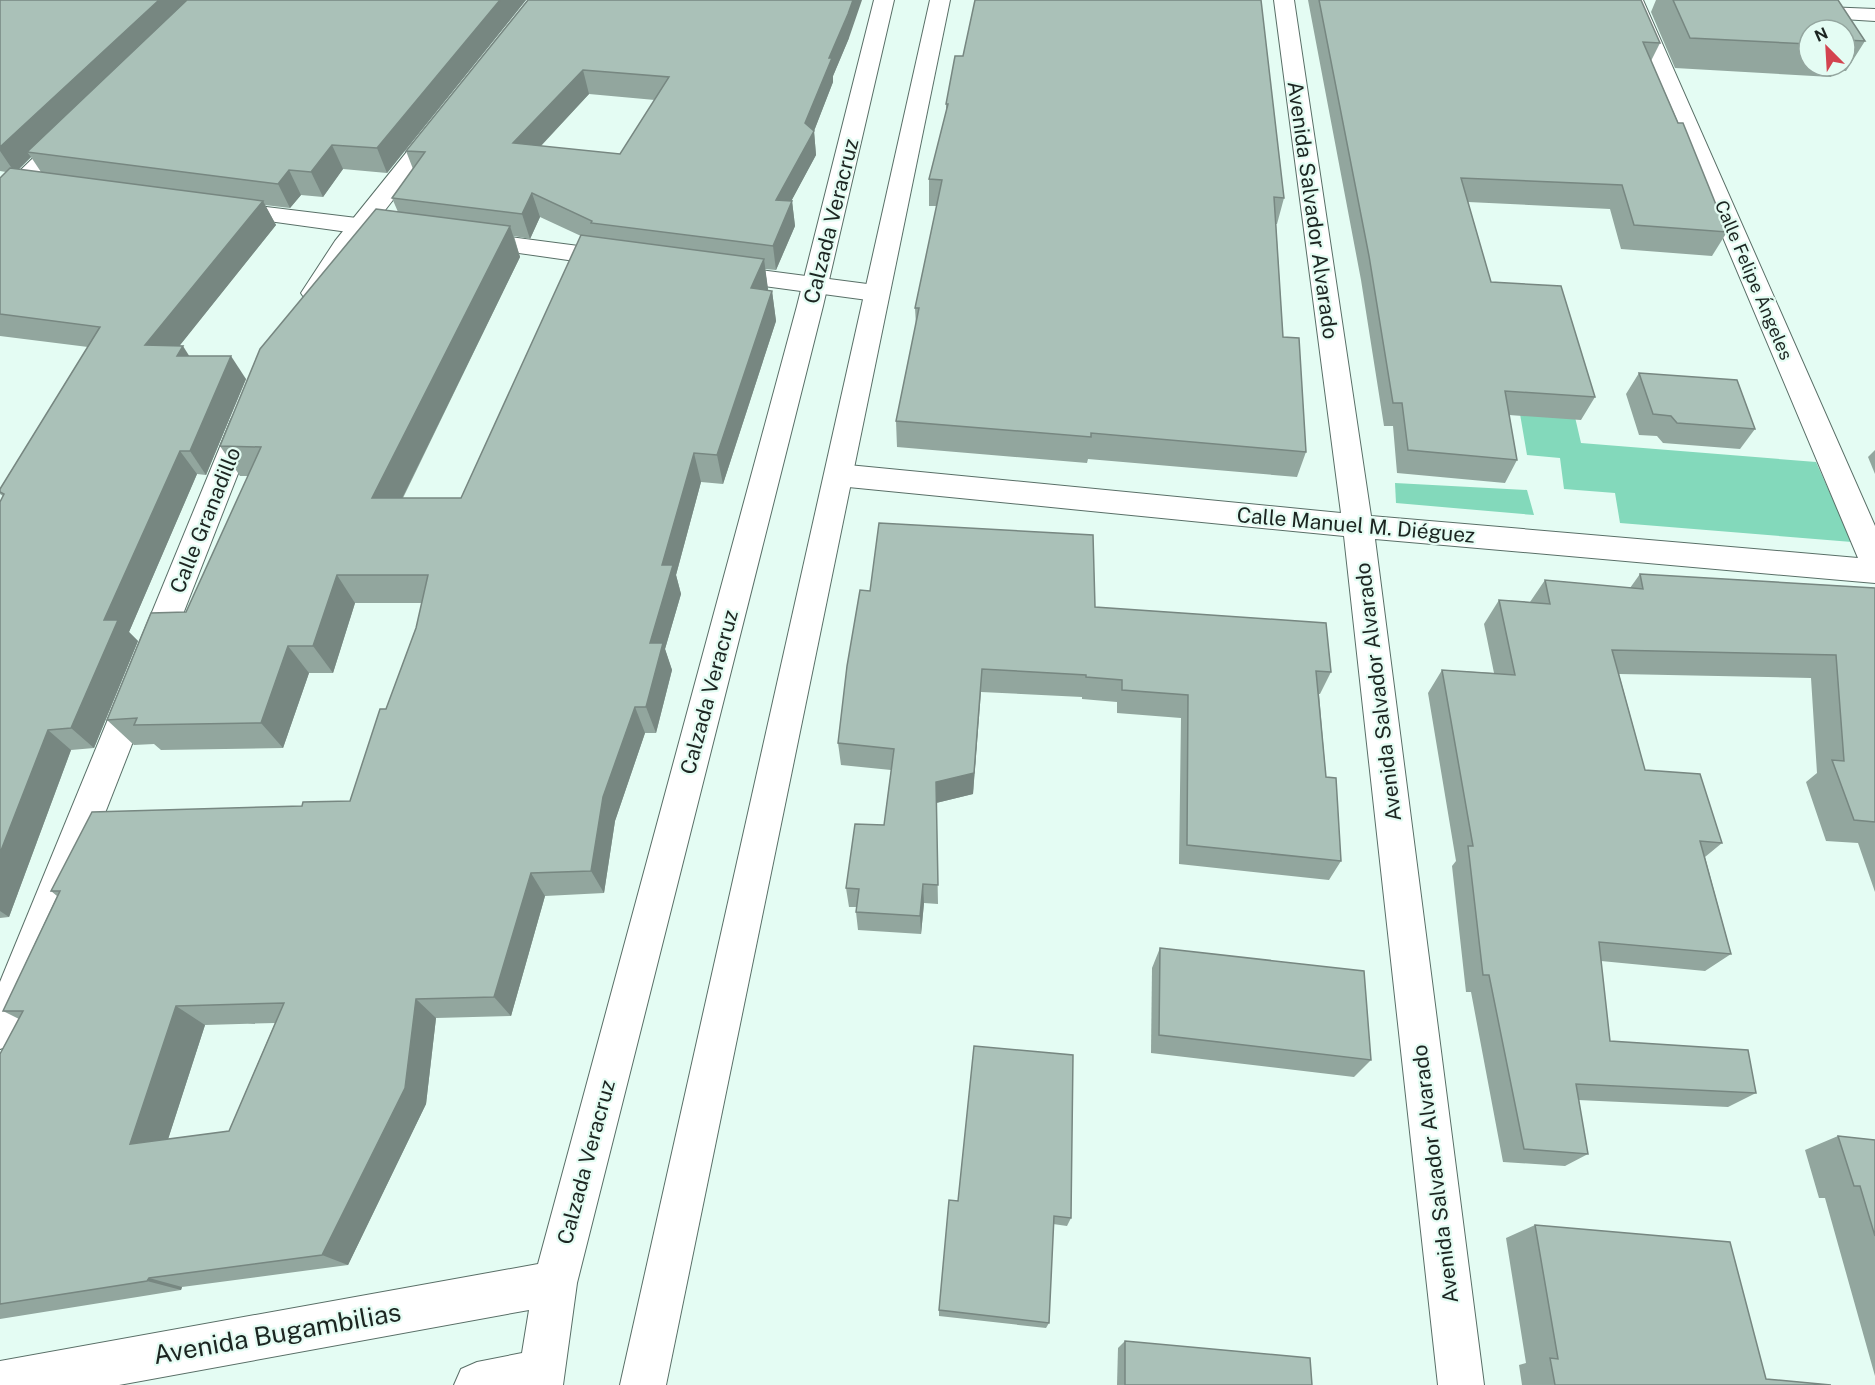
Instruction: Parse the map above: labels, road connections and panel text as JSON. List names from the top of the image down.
{
  "streets": {
    "street": [
      "Avenida Salvador Alvarado",
      "Calzada Veracruz",
      "Calle Felipe Ángeles",
      "Calle Granadillo",
      "Calle Manuel M. Diéguez",
      "Avenida Bugambilias"
    ]
  },
  "crossings": [
    ["Avenida Salvador Alvarado", "Calle Manuel M. Diéguez"],
    ["Calzada Veracruz", "Avenida Bugambilias"]
  ],
  "north": "top left"
}
